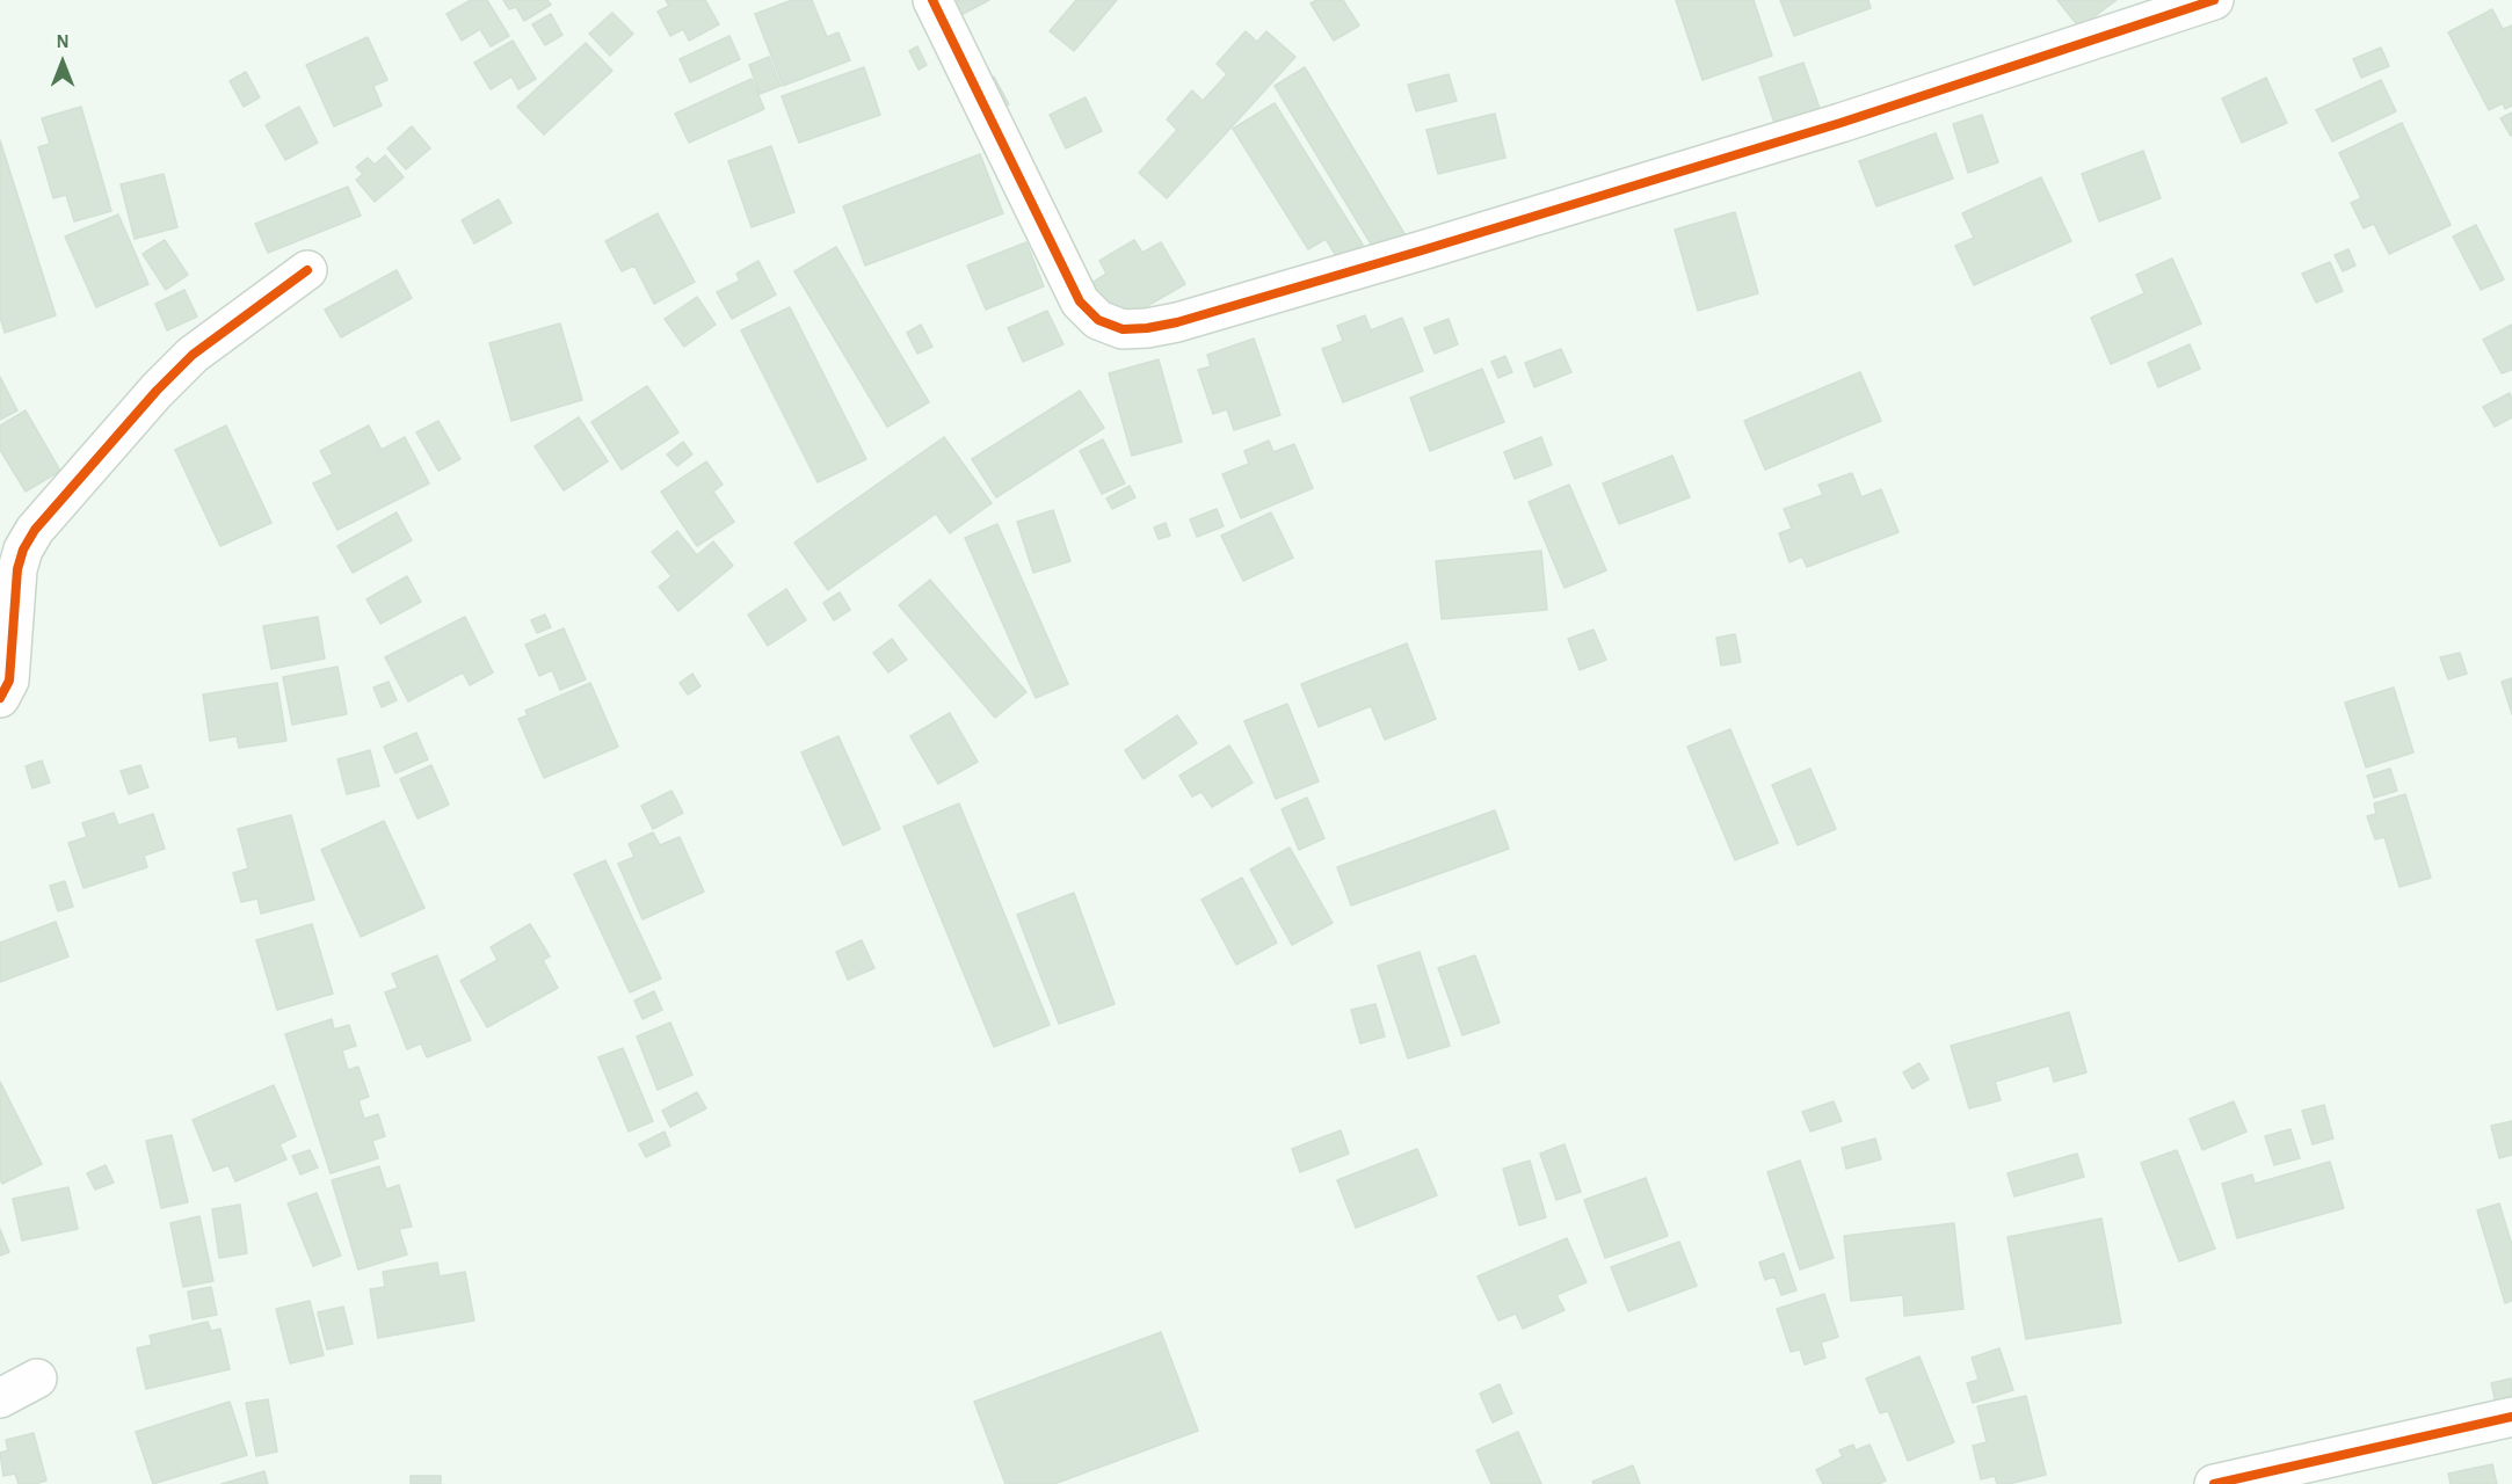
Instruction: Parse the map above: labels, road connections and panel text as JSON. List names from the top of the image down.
{
  "north": "top"
}
